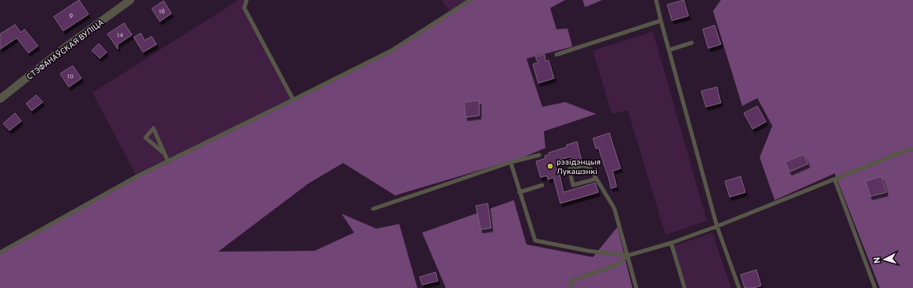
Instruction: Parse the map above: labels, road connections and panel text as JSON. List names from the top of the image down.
{
  "streets": {
    "street": ["СТЭФАНАЎСКАЯ ВУЛІЦА"]
  },
  "places": ["рэзідэнцыя Лукашэнкі"],
  "house_numbers": [
    "16",
    "9",
    "14",
    "10"
  ],
  "north": "left"
}
